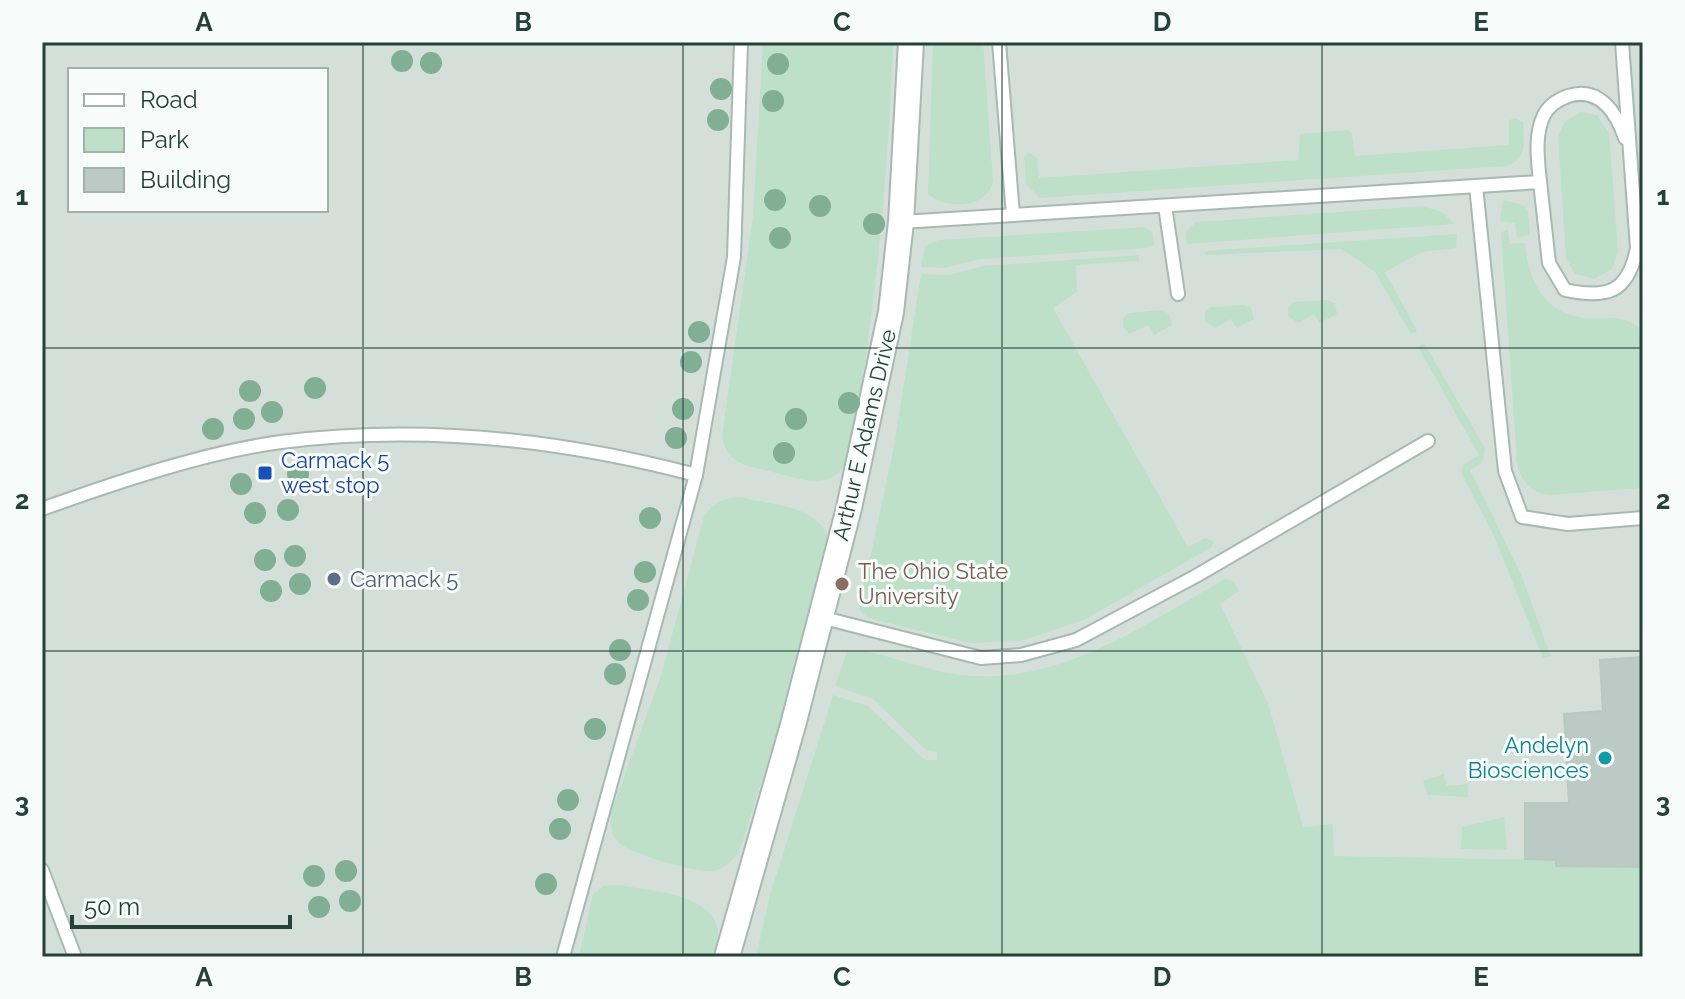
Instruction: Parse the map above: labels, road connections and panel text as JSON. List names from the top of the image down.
{
  "streets": {
    "street": ["Arthur E Adams Drive"]
  },
  "places": {
    "transit": ["Carmack 5 west stop"],
    "other": ["Carmack 5", "The Ohio State University", "Andelyn Biosciences"]
  },
  "legend": ["Road", "Park", "Building"],
  "scale_bar": "50 m",
  "grid": {
    "columns": [
      "A",
      "B",
      "C",
      "D",
      "E"
    ],
    "rows": ["1", "2", "3"]
  }
}
